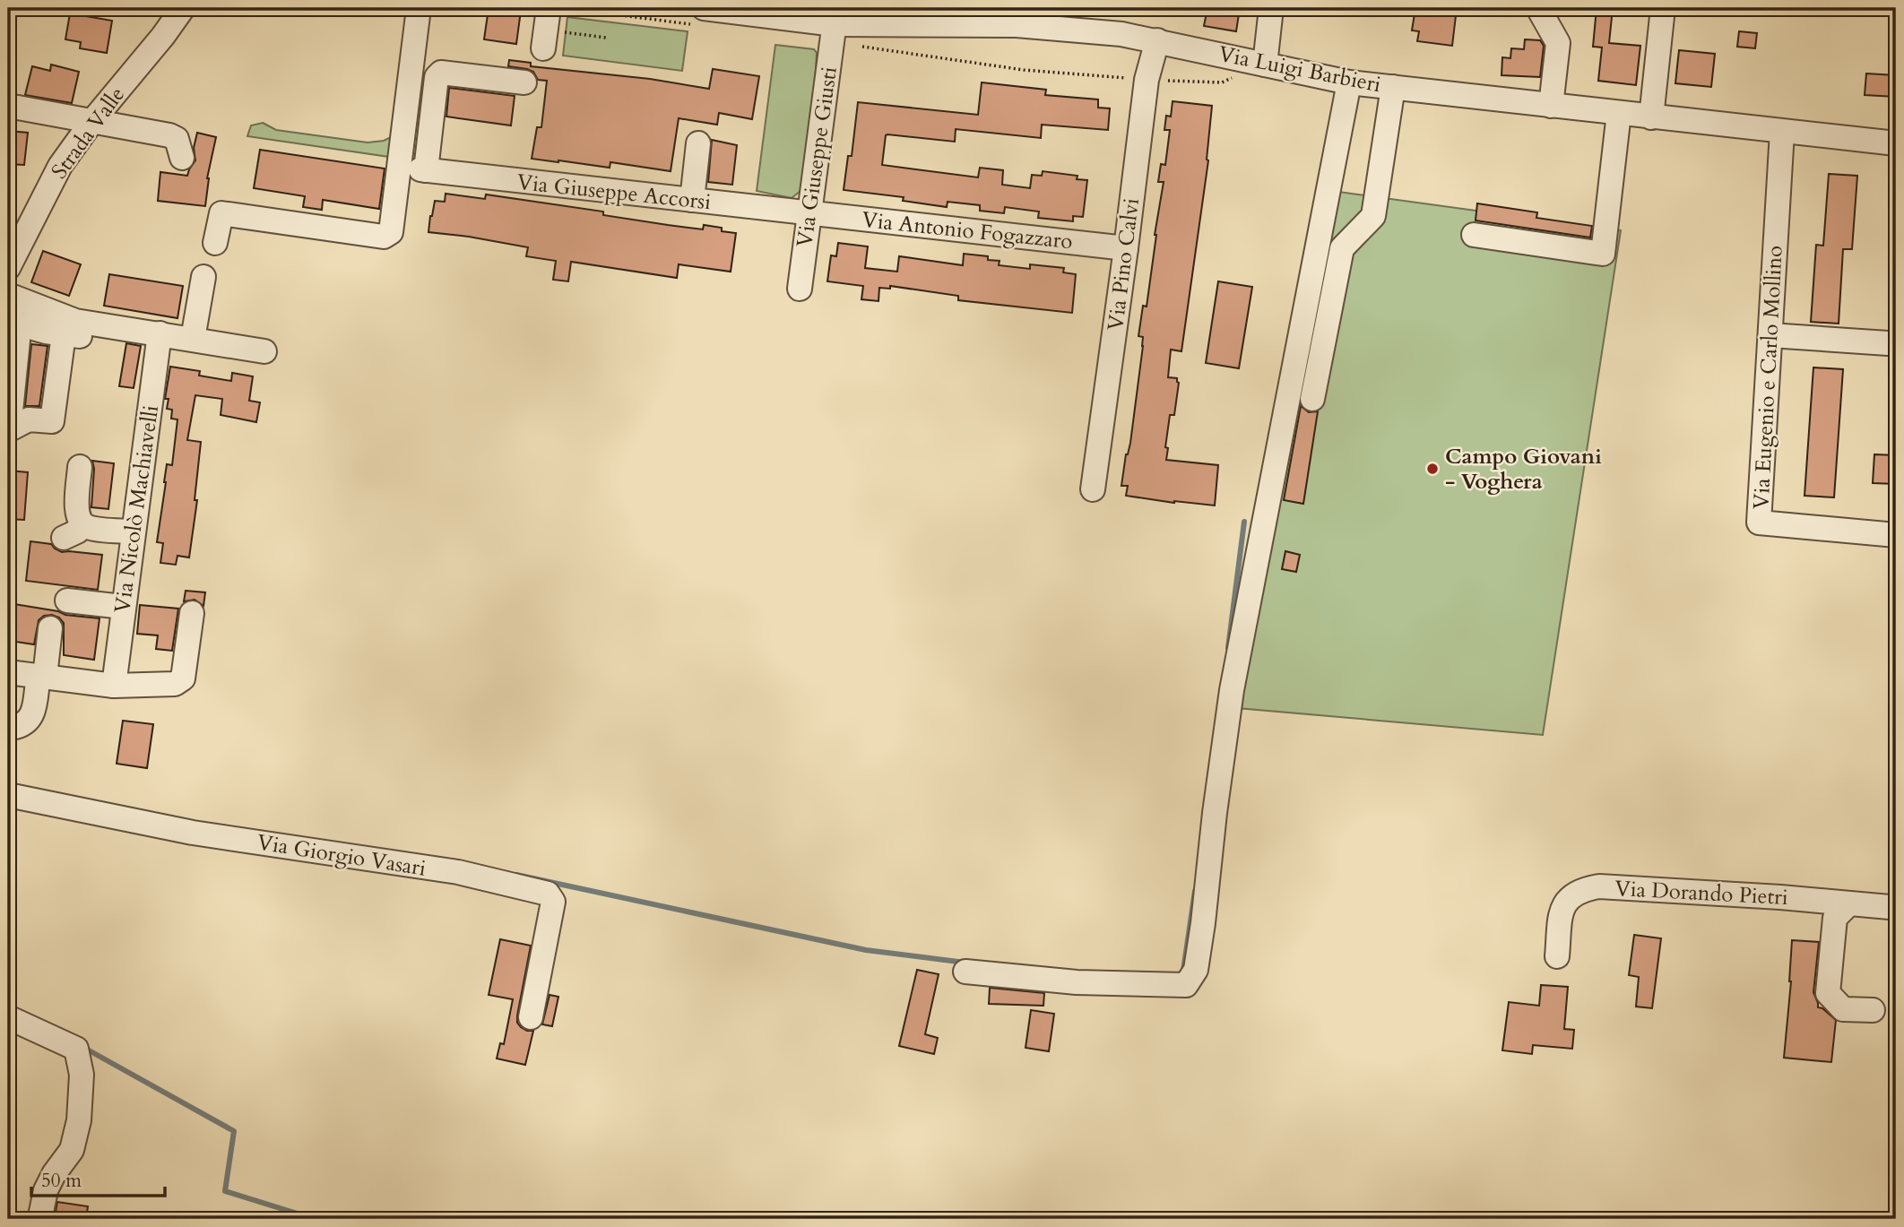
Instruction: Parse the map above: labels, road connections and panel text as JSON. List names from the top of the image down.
{
  "streets": {
    "street": [
      "Via Luigi Barbieri",
      "Strada Valle",
      "Via Giuseppe Giusti",
      "Via Giuseppe Accorsi",
      "Via Antonio Fogazzaro",
      "Via Pino Calvi",
      "Via Eugenio e Carlo Mollino",
      "Via Nicolò Machiavelli",
      "Via Giorgio Vasari",
      "Via Dorando Pietri"
    ]
  },
  "crossings": [
    ["Via Luigi Barbieri", "Via Giuseppe Giusti"],
    ["Via Luigi Barbieri", "Via Pino Calvi"],
    ["Via Luigi Barbieri", "Via Eugenio e Carlo Mollino"],
    ["Via Giuseppe Giusti", "Via Giuseppe Accorsi"],
    ["Via Giuseppe Giusti", "Via Antonio Fogazzaro"],
    ["Via Giuseppe Accorsi", "Via Antonio Fogazzaro"],
    ["Via Antonio Fogazzaro", "Via Pino Calvi"]
  ],
  "places": ["Campo Giovani - Voghera"],
  "scale_bar": "50 m"
}
